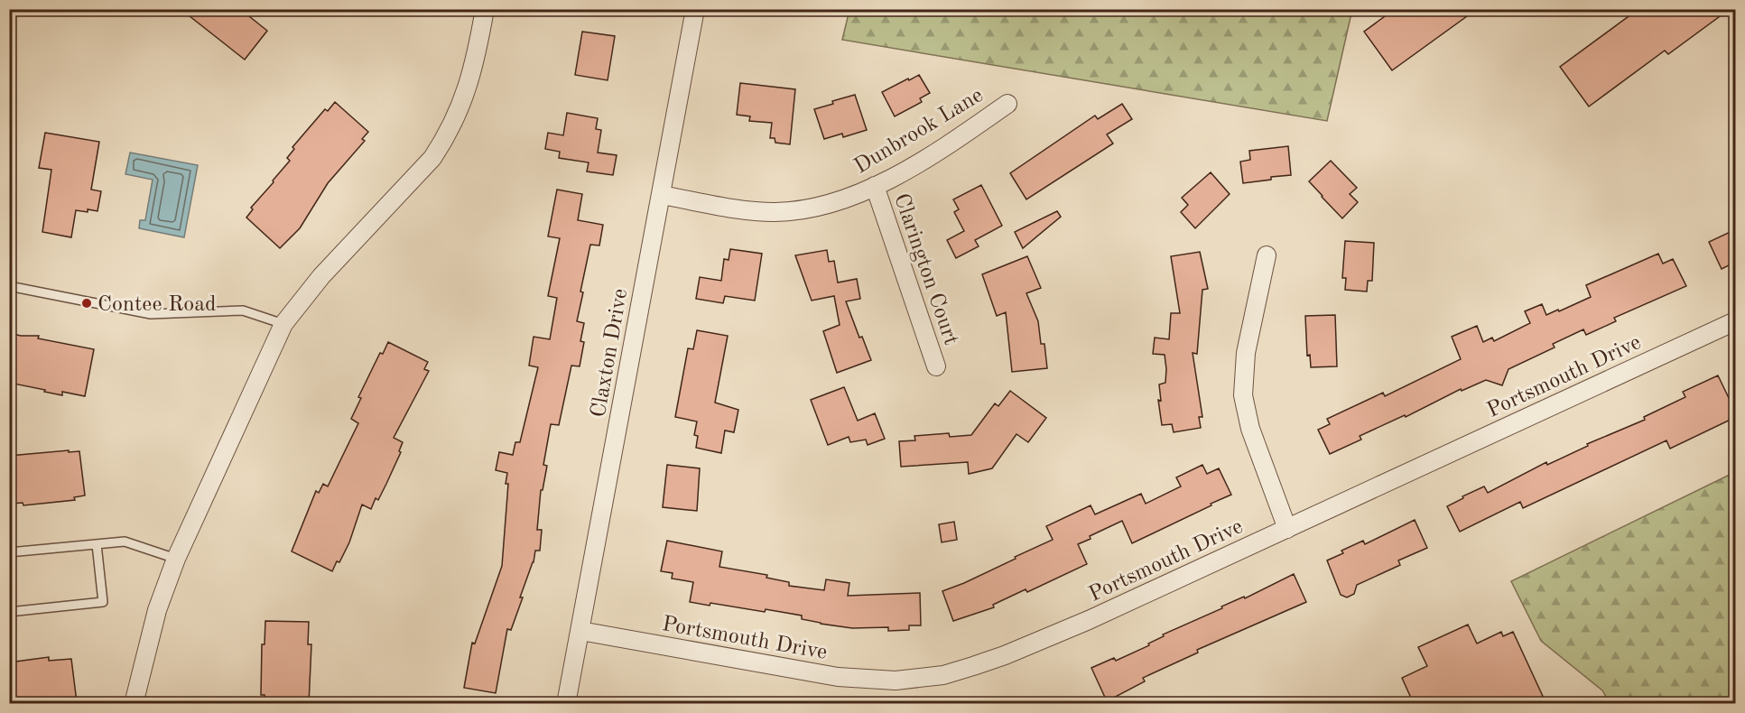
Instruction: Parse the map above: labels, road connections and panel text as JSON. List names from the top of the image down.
{
  "streets": {
    "street": [
      "Dunbrook Lane",
      "Clarington Court",
      "Claxton Drive",
      "Portsmouth Drive"
    ]
  },
  "crossings": [
    ["Dunbrook Lane", "Clarington Court"],
    ["Dunbrook Lane", "Claxton Drive"],
    ["Claxton Drive", "Portsmouth Drive"]
  ],
  "places": ["Contee Road"]
}
